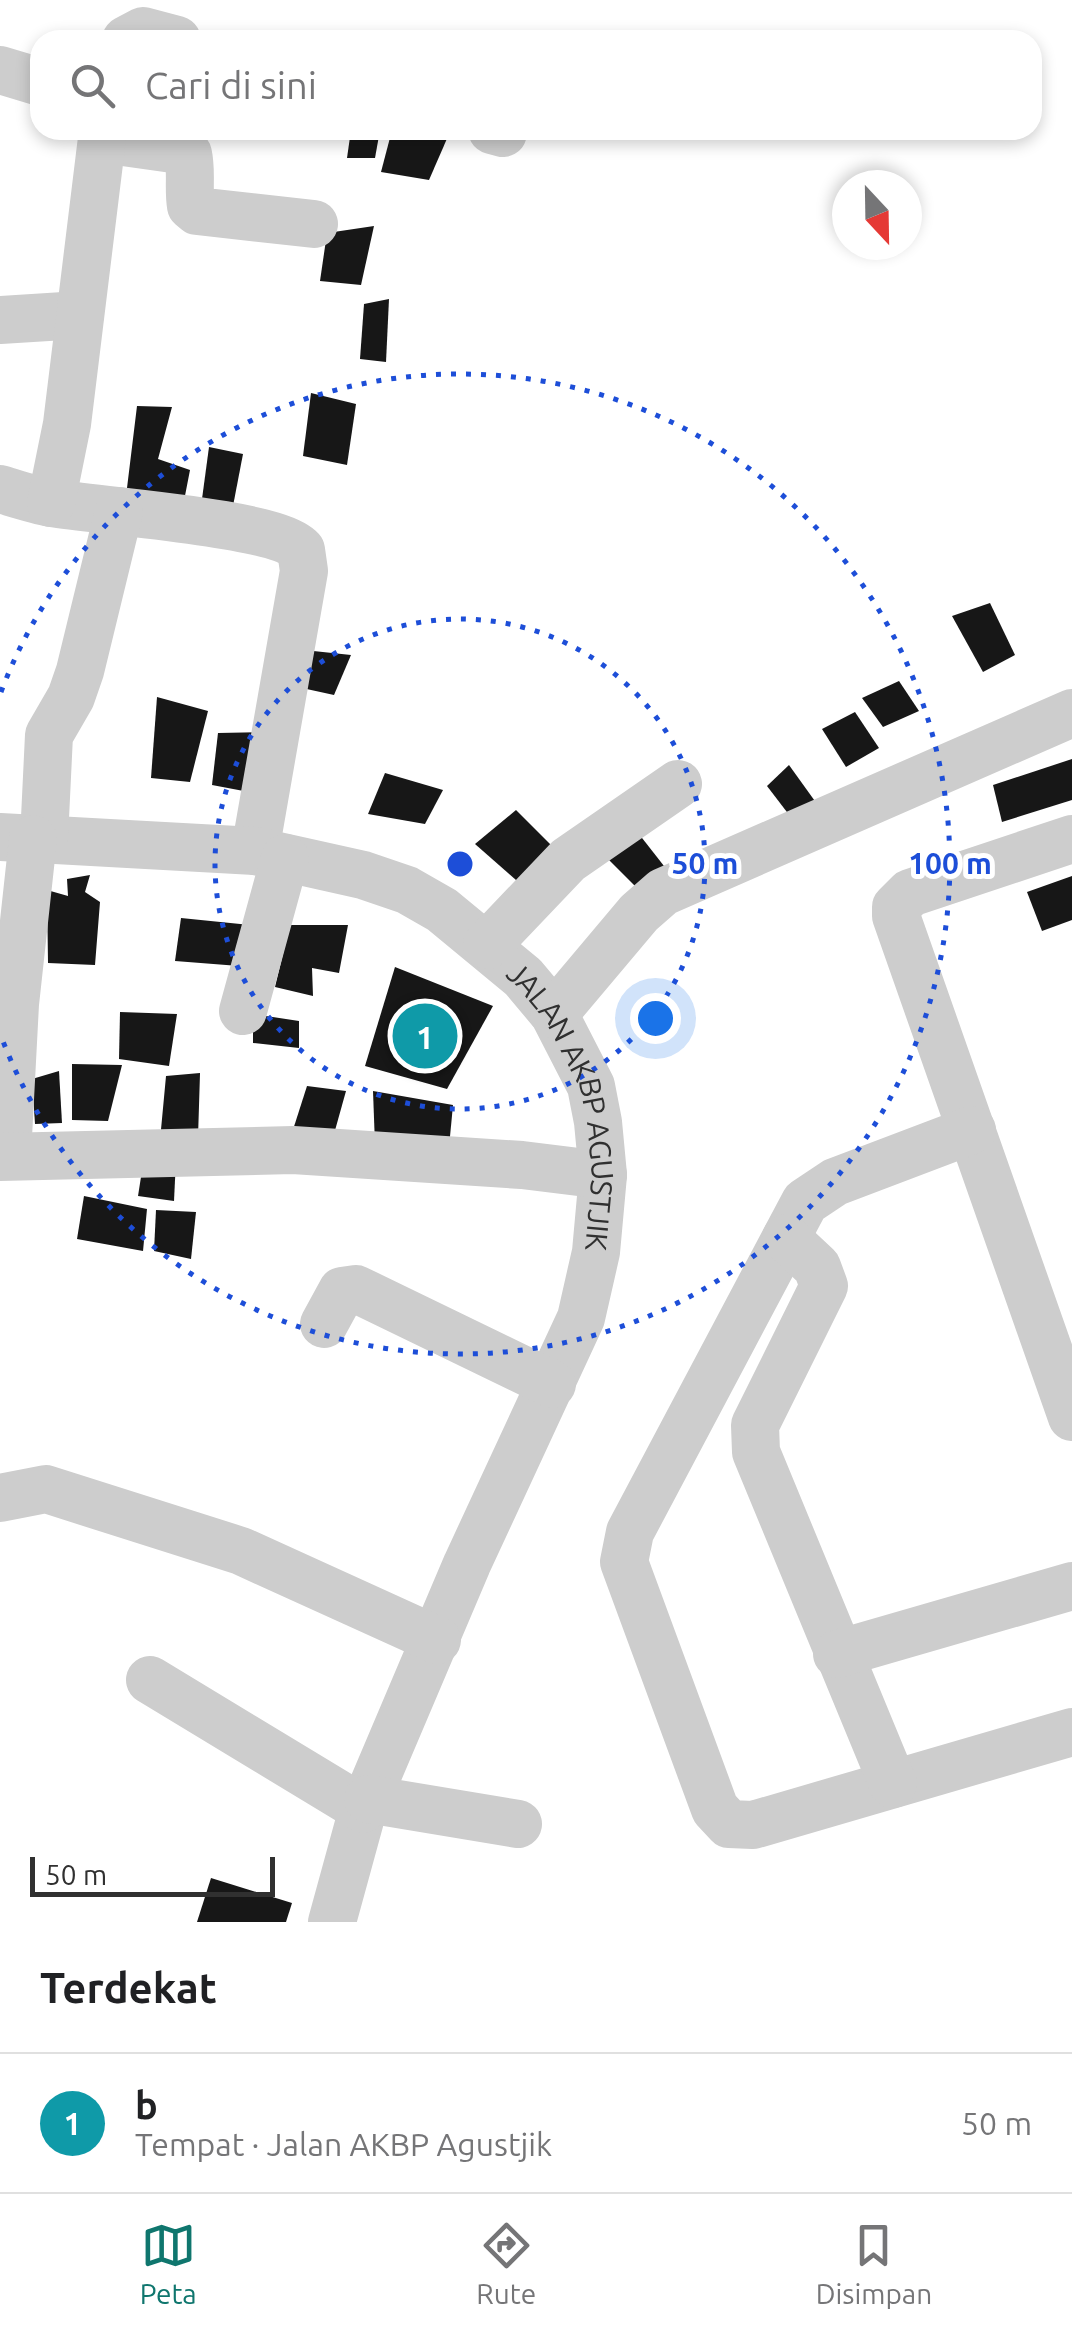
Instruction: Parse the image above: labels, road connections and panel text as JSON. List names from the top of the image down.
{
  "streets": {
    "street": ["JALAN AKBP AGUSTJIK"]
  },
  "scale_bar": "50 m",
  "north": "bottom",
  "page": {
    "search": "Cari di sini",
    "pins": "1",
    "scale": "50 m",
    "heading": "Terdekat",
    "list": [
      {
        "mark": "1",
        "name": "b",
        "note": "Tempat · Jalan AKBP Agustjik",
        "value": "50 m"
      }
    ],
    "nav": ["Peta", "Rute", "Disimpan"]
  },
  "rings": ["50 m", "100 m"]
}
